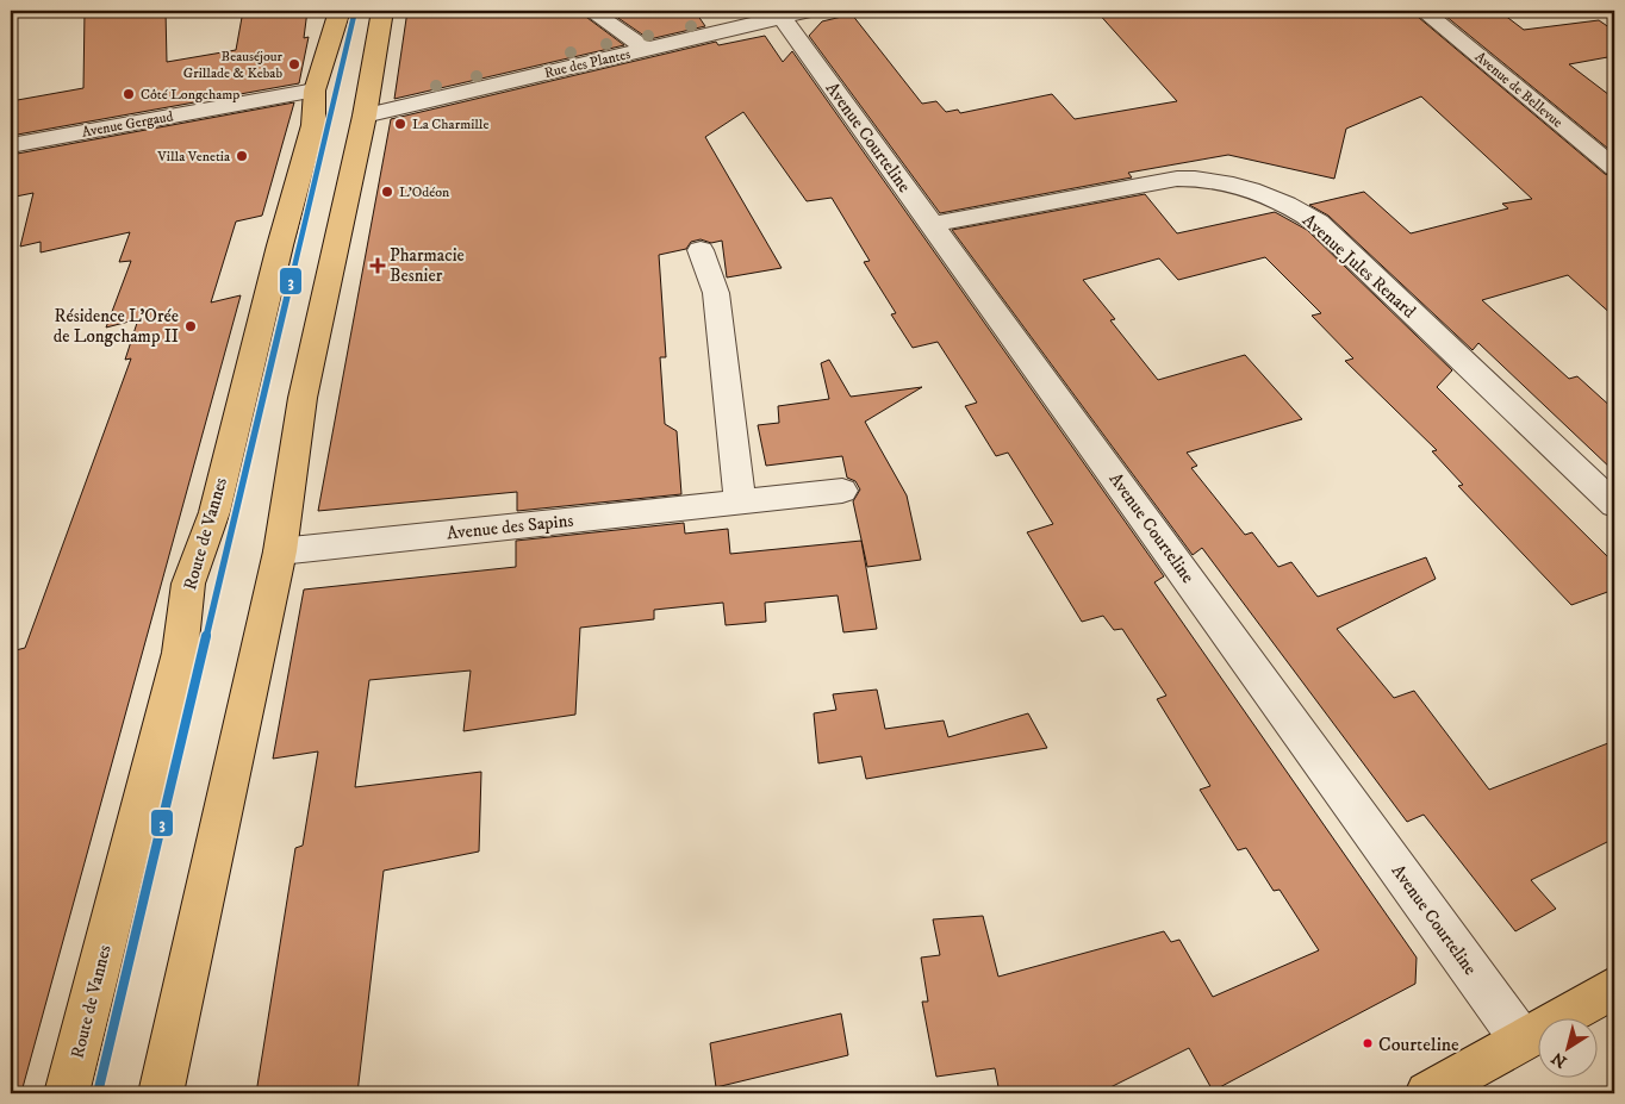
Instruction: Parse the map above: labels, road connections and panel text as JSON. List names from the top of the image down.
{
  "streets": {
    "main road": ["Route de Vannes"],
    "street": [
      "Rue des Plantes",
      "Avenue de Bellevue",
      "Avenue Gergaud",
      "Avenue Courteline",
      "Avenue Jules Renard",
      "Avenue des Sapins"
    ]
  },
  "crossings": [
    ["Rue des Plantes", "Avenue Courteline"],
    ["Avenue Gergaud", "Route de Vannes"],
    ["Avenue Courteline", "Avenue Jules Renard"]
  ],
  "places": {
    "other": [
      "Beauséjour Grillade & Kebab",
      "Côté Longchamp",
      "La Charmille",
      "Villa Venetia",
      "L'Odéon",
      "Résidence L'Orée de Longchamp II",
      "Courteline"
    ],
    "health": ["Pharmacie Besnier"]
  },
  "lines": ["transit line 3"],
  "north": "bottom left"
}
